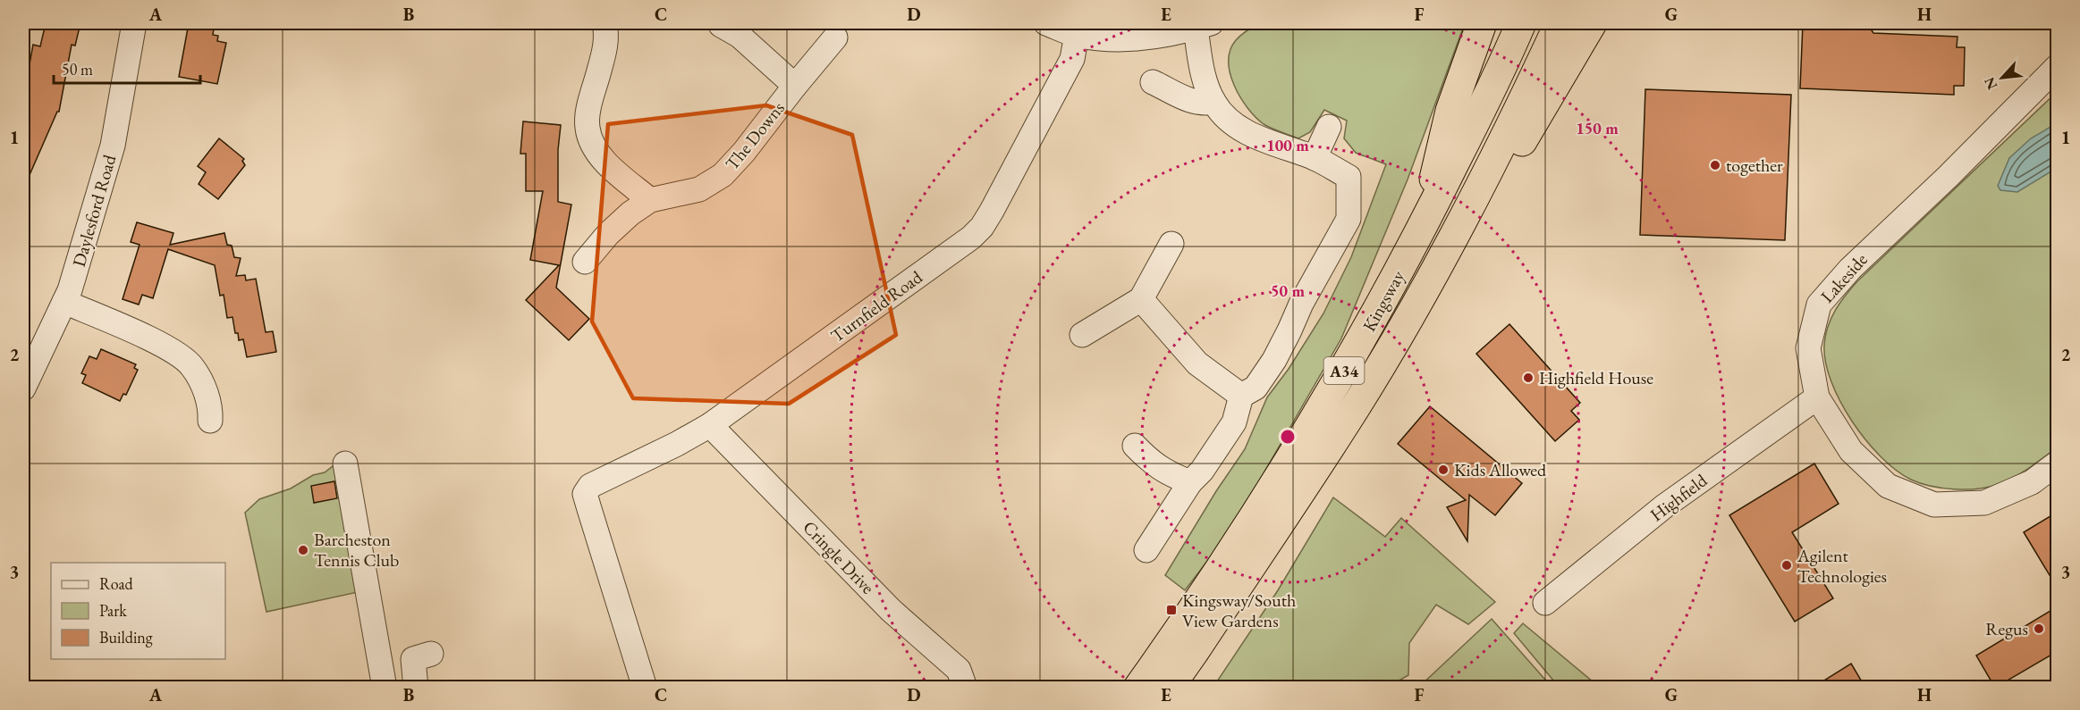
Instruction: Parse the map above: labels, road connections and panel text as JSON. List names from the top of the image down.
{
  "streets": {
    "highway": ["Kingsway", "A34"],
    "street": [
      "The Downs",
      "Daylesford Road",
      "Lakeside",
      "Turnfield Road",
      "Highfield",
      "Cringle Drive"
    ]
  },
  "crossings": [
    ["Lakeside", "Highfield"],
    ["Turnfield Road", "Cringle Drive"]
  ],
  "places": {
    "other": [
      "together",
      "Highfield House",
      "Kids Allowed",
      "Barcheston Tennis Club",
      "Agilent Technologies",
      "Regus"
    ],
    "transit": ["Kingsway/South View Gardens"]
  },
  "legend": ["Road", "Park", "Building"],
  "scale_bar": "50 m",
  "north": "bottom left",
  "grid": {
    "columns": [
      "A",
      "B",
      "C",
      "D",
      "E",
      "F",
      "G",
      "H"
    ],
    "rows": ["1", "2", "3"]
  },
  "rings": ["150 m", "100 m", "50 m"]
}
